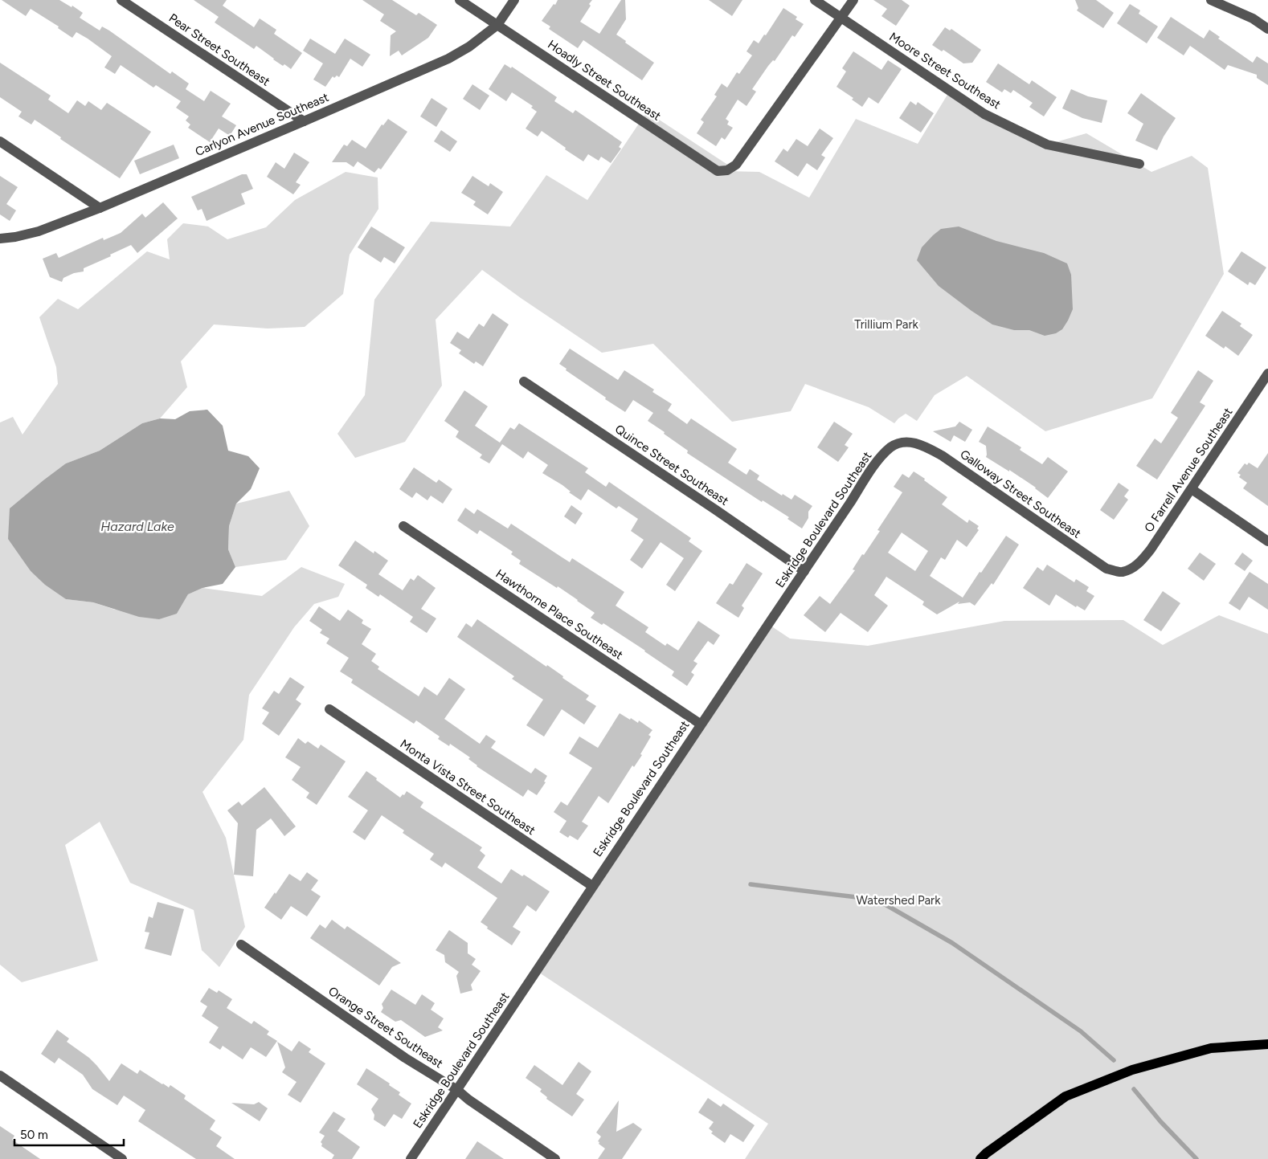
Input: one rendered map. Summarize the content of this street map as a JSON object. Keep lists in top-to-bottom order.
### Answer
{
  "streets": {
    "street": [
      "Pear Street Southeast",
      "Moore Street Southeast",
      "Hoadly Street Southeast",
      "Carlyon Avenue Southeast",
      "Quince Street Southeast",
      "O Farrell Avenue Southeast",
      "Galloway Street Southeast",
      "Eskridge Boulevard Southeast",
      "Hawthorne Place Southeast",
      "Monta Vista Street Southeast",
      "Orange Street Southeast"
    ]
  },
  "crossings": [
    ["Pear Street Southeast", "Carlyon Avenue Southeast"],
    ["Moore Street Southeast", "Hoadly Street Southeast"],
    ["Hoadly Street Southeast", "Carlyon Avenue Southeast"],
    ["Quince Street Southeast", "Eskridge Boulevard Southeast"],
    ["O Farrell Avenue Southeast", "Galloway Street Southeast"],
    ["Galloway Street Southeast", "Eskridge Boulevard Southeast"],
    ["Eskridge Boulevard Southeast", "Hawthorne Place Southeast"],
    ["Eskridge Boulevard Southeast", "Monta Vista Street Southeast"],
    ["Eskridge Boulevard Southeast", "Orange Street Southeast"]
  ],
  "water": ["Hazard Lake"],
  "parks": ["Trillium Park", "Watershed Park"],
  "scale_bar": "50 m"
}
